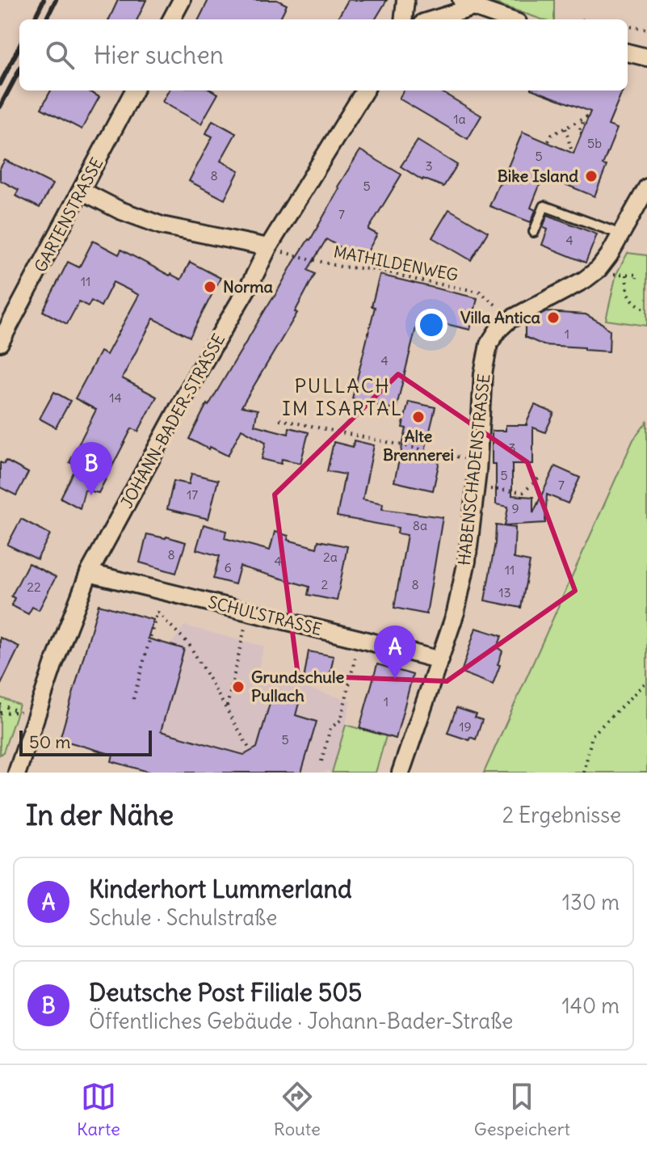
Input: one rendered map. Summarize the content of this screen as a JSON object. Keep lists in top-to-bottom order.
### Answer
{
  "streets": {
    "street": [
      "GARTENSTRASSE",
      "JOHANN-BADER-STRASSE",
      "HABENSCHADENSTRASSE",
      "SCHULSTRASSE"
    ],
    "path": ["MATHILDENWEG"]
  },
  "crossings": [
    ["MATHILDENWEG", "JOHANN-BADER-STRASSE"],
    ["MATHILDENWEG", "HABENSCHADENSTRASSE"],
    ["JOHANN-BADER-STRASSE", "SCHULSTRASSE"],
    ["HABENSCHADENSTRASSE", "SCHULSTRASSE"]
  ],
  "districts": ["PULLACH IM ISARTAL"],
  "places": [
    "Bike Island",
    "Norma",
    "Villa Antica",
    "Alte Brennerei",
    "Grundschule Pullach"
  ],
  "house_numbers": [
    "1a",
    "5b",
    "5",
    "3",
    "8",
    "5",
    "7",
    "4",
    "11",
    "1",
    "4",
    "14",
    "3",
    "5",
    "7",
    "17",
    "9",
    "8a",
    "8",
    "2a",
    "4",
    "6",
    "11",
    "2",
    "8",
    "22",
    "13",
    "1",
    "19",
    "5"
  ],
  "scale_bar": "50 m",
  "page": {
    "search": "Hier suchen",
    "pins": ["B", "A"],
    "scale": "50 m",
    "heading": ["In der Nähe", "2 Ergebnisse"],
    "list": [
      {
        "mark": "A",
        "name": "Kinderhort Lummerland",
        "note": "Schule · Schulstraße",
        "value": "130 m"
      },
      {
        "mark": "B",
        "name": "Deutsche Post Filiale 505",
        "note": "Öffentliches Gebäude · Johann-Bader-Straße",
        "value": "140 m"
      }
    ],
    "nav": ["Karte", "Route", "Gespeichert"]
  }
}
